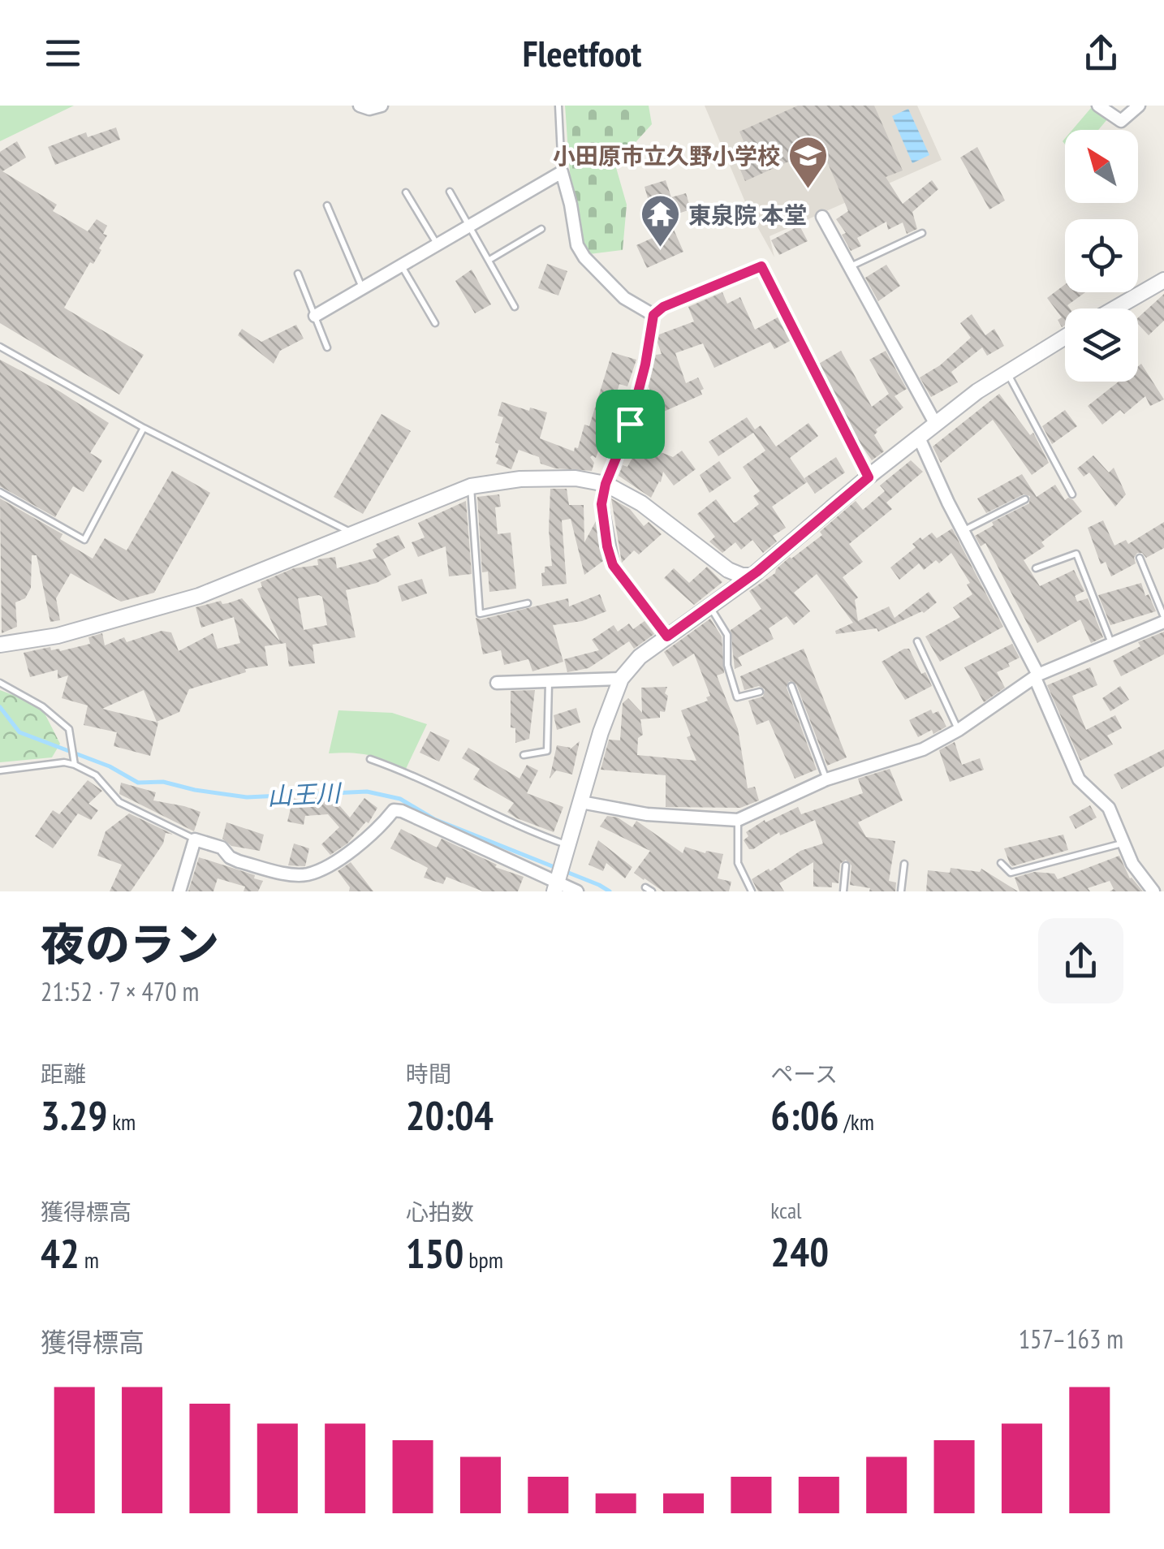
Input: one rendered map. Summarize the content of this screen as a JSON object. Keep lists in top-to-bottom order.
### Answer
{
  "water": ["山王川"],
  "places": {
    "school or university": ["小田原市立久野小学校"],
    "temple": ["東泉院 本堂"]
  },
  "north": "top left",
  "page": {
    "header": "Fleetfoot",
    "heading": ["夜のラン", "21:52 · 7 × 470 m"],
    "stats": [
      ["距離", "3.29 km"],
      ["時間", "20:04"],
      ["ペース", "6:06 /km"],
      ["獲得標高", "42 m"],
      ["心拍数", "150 bpm"],
      ["kcal", "240"]
    ],
    "chart": ["獲得標高", "157–163 m"]
  }
}
